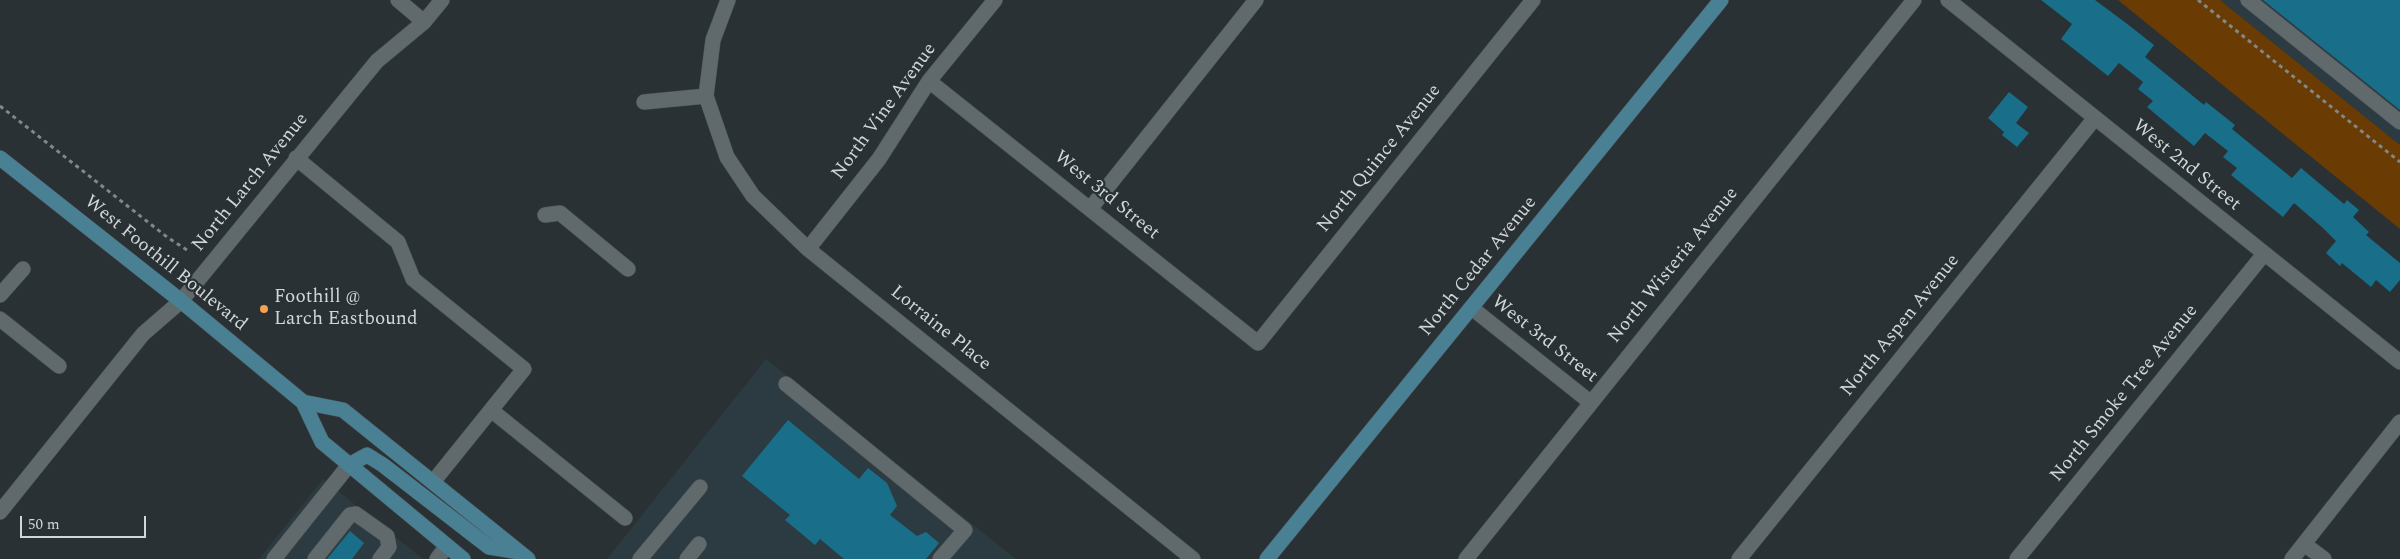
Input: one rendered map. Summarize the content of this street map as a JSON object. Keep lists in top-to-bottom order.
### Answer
{
  "streets": {
    "main road": ["West Foothill Boulevard", "North Cedar Avenue"],
    "street": [
      "North Vine Avenue",
      "North Quince Avenue",
      "West 2nd Street",
      "North Larch Avenue",
      "West 3rd Street",
      "North Wisteria Avenue",
      "North Aspen Avenue",
      "Lorraine Place",
      "North Smoke Tree Avenue"
    ]
  },
  "crossings": [
    ["North Vine Avenue", "West 3rd Street"],
    ["North Vine Avenue", "Lorraine Place"],
    ["North Quince Avenue", "West 3rd Street"],
    ["West 2nd Street", "North Aspen Avenue"],
    ["West 2nd Street", "North Smoke Tree Avenue"],
    ["North Larch Avenue", "West Foothill Boulevard"],
    ["West 3rd Street", "North Wisteria Avenue"],
    ["West 3rd Street", "North Cedar Avenue"]
  ],
  "places": ["Foothill @ Larch Eastbound"],
  "scale_bar": "50 m"
}
